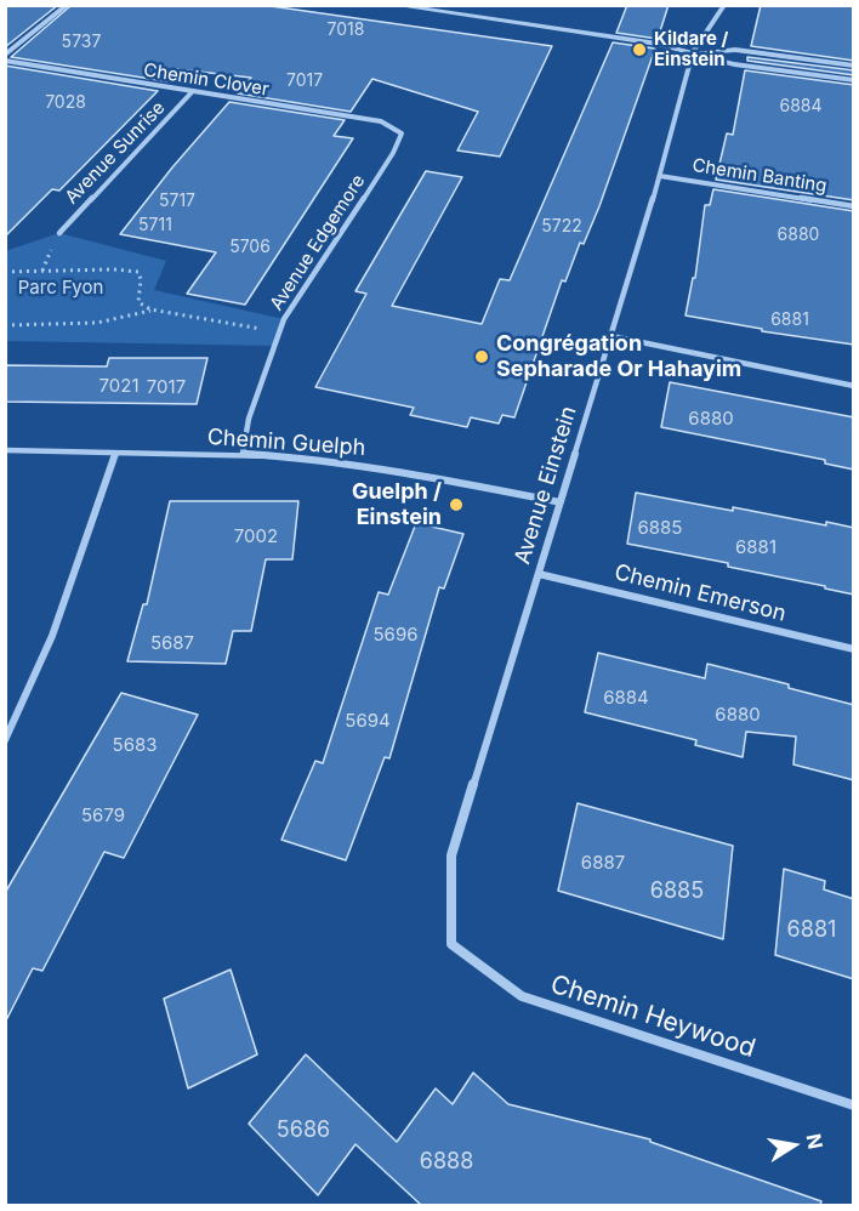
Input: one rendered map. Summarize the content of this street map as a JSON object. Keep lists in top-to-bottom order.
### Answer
{
  "streets": {
    "street": [
      "Chemin Clover",
      "Avenue Sunrise",
      "Chemin Banting",
      "Avenue Edgemore",
      "Chemin Guelph",
      "Avenue Einstein",
      "Chemin Emerson",
      "Chemin Heywood"
    ]
  },
  "crossings": [
    ["Chemin Clover", "Avenue Sunrise"],
    ["Chemin Clover", "Avenue Edgemore"],
    ["Chemin Banting", "Avenue Einstein"],
    ["Avenue Edgemore", "Chemin Guelph"],
    ["Chemin Guelph", "Avenue Einstein"],
    ["Avenue Einstein", "Chemin Emerson"],
    ["Avenue Einstein", "Chemin Heywood"]
  ],
  "parks": ["Parc Fyon"],
  "places": ["Kildare / Einstein", "Congrégation Sepharade Or Hahayim", "Guelph / Einstein"],
  "house_numbers": [
    "7018",
    "5737",
    "7017",
    "7028",
    "6884",
    "5717",
    "5711",
    "5722",
    "6880",
    "5706",
    "6881",
    "7021",
    "7017",
    "6880",
    "6885",
    "7002",
    "6881",
    "5696",
    "5687",
    "6884",
    "6880",
    "5694",
    "5683",
    "5679",
    "6887",
    "6885",
    "6881",
    "5686",
    "6888"
  ],
  "north": "right"
}
